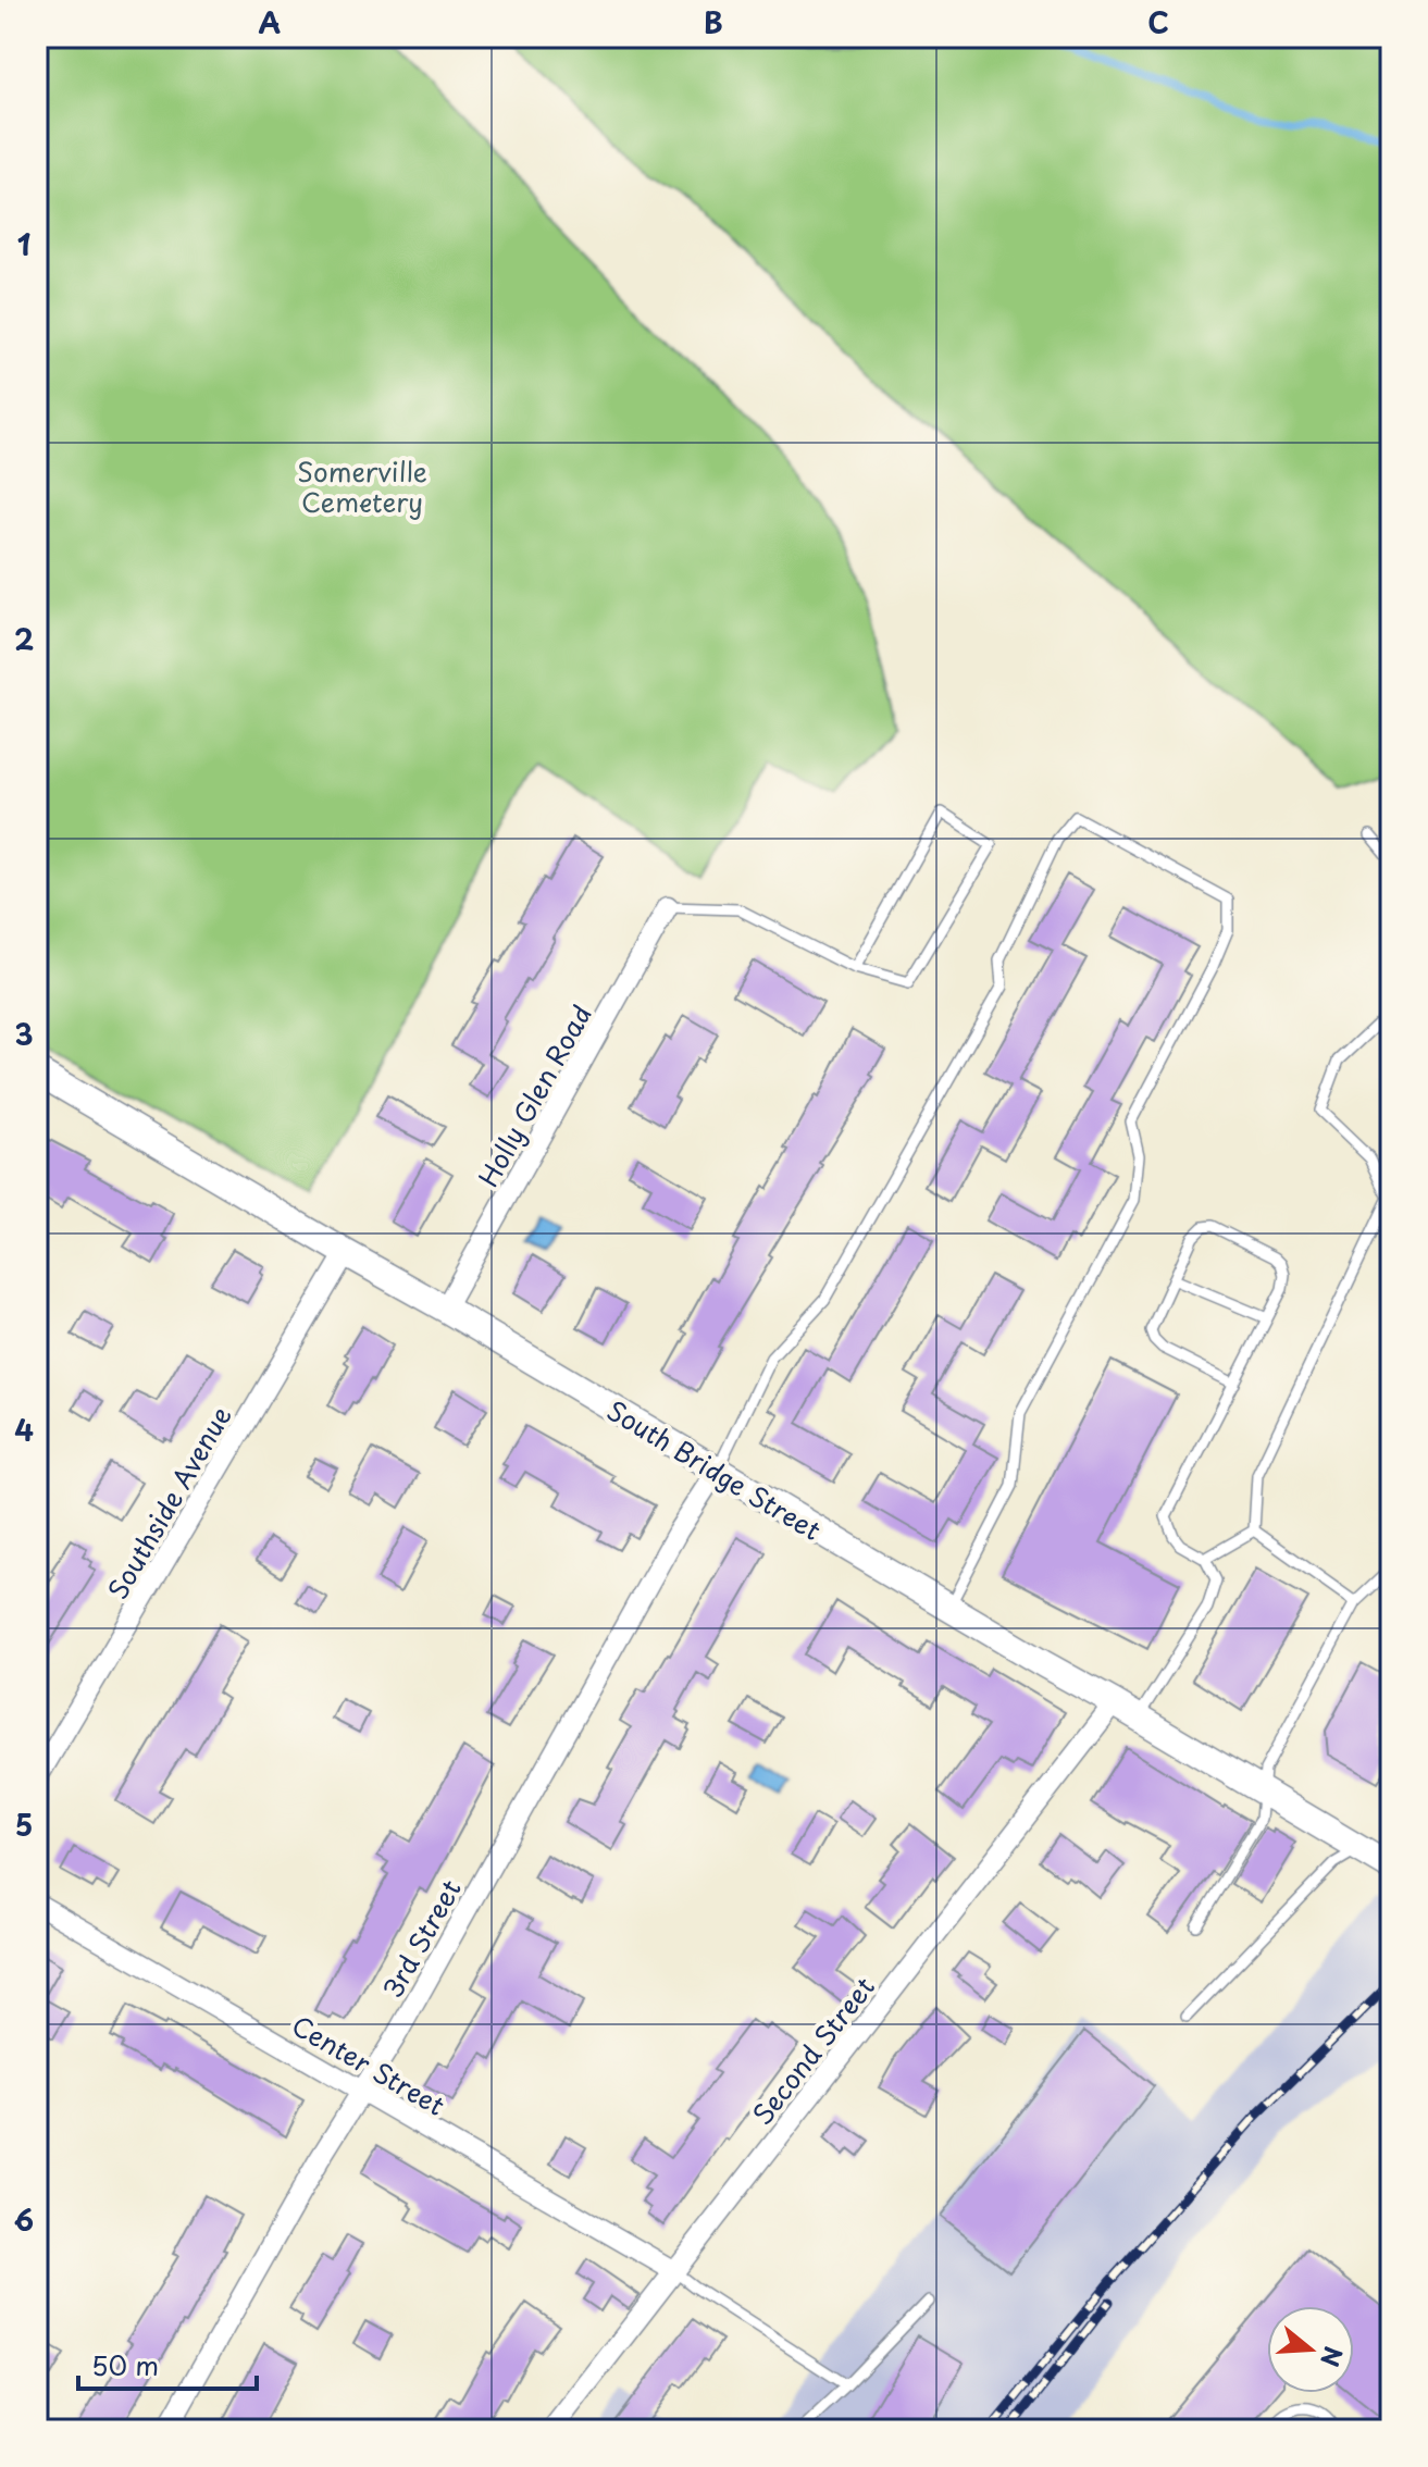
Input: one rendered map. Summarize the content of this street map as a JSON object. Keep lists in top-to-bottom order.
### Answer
{
  "streets": {
    "street": [
      "Holly Glen Road",
      "South Bridge Street",
      "Southside Avenue",
      "3rd Street",
      "Second Street",
      "Center Street"
    ]
  },
  "crossings": [
    ["Holly Glen Road", "South Bridge Street"],
    ["South Bridge Street", "Southside Avenue"],
    ["South Bridge Street", "3rd Street"],
    ["South Bridge Street", "Second Street"],
    ["3rd Street", "Center Street"],
    ["Second Street", "Center Street"]
  ],
  "parks": ["Somerville Cemetery"],
  "scale_bar": "50 m",
  "north": "right",
  "grid": {
    "columns": ["A", "B", "C"],
    "rows": [
      "1",
      "2",
      "3",
      "4",
      "5",
      "6"
    ]
  }
}
